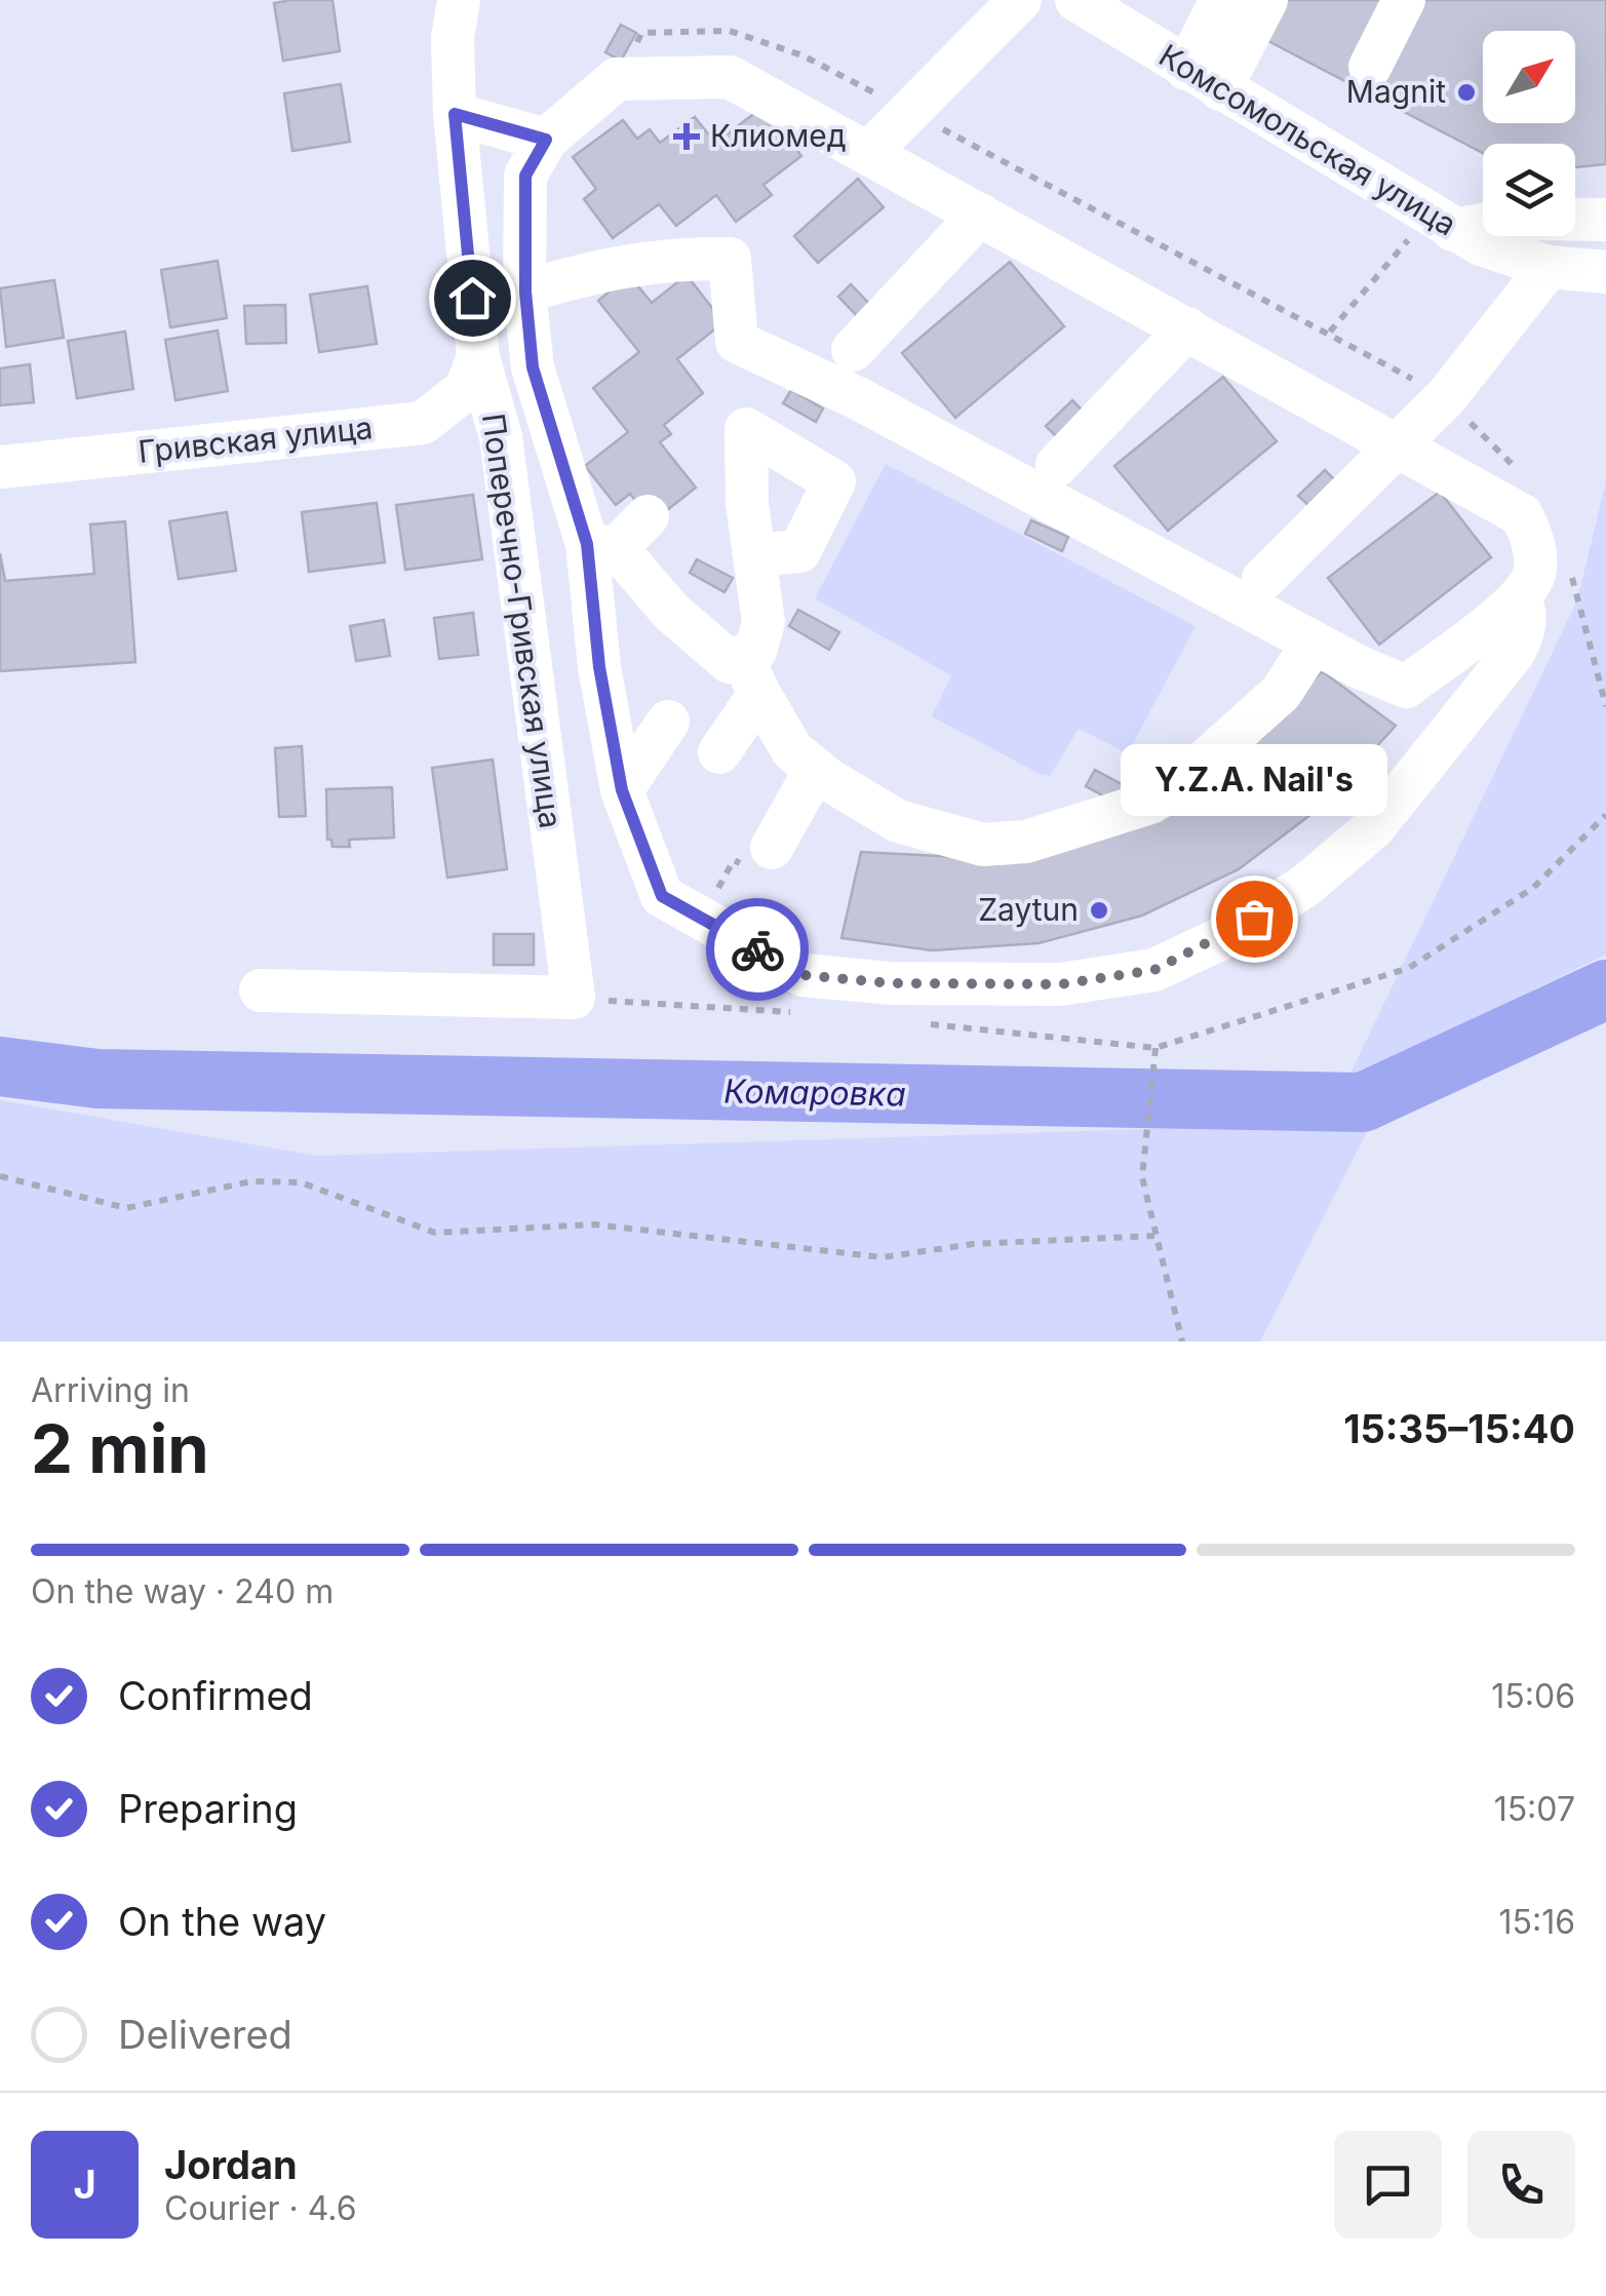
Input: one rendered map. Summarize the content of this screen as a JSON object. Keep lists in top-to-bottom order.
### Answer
{
  "streets": {
    "street": ["Комсомольская улица", "Гривская улица", "Поперечно-Гривская улица"]
  },
  "crossings": [
    ["Гривская улица", "Поперечно-Гривская улица"]
  ],
  "water": ["Комаровка"],
  "places": {
    "other": ["Magnit", "Zaytun", "Y.Z.A. Nail's"],
    "health": ["Клиомед"]
  },
  "north": "top right",
  "page": {
    "bubble": "Y.Z.A. Nail's",
    "heading": ["2 min", "Arriving in", "15:35–15:40"],
    "panel": ["Jordan", "Courier · 4.6"],
    "bar": "On the way · 240 m",
    "list": [
      ["Confirmed", "15:06"],
      ["Preparing", "15:07"],
      ["On the way", "15:16"],
      "Delivered"
    ],
    "round": "J"
  }
}
